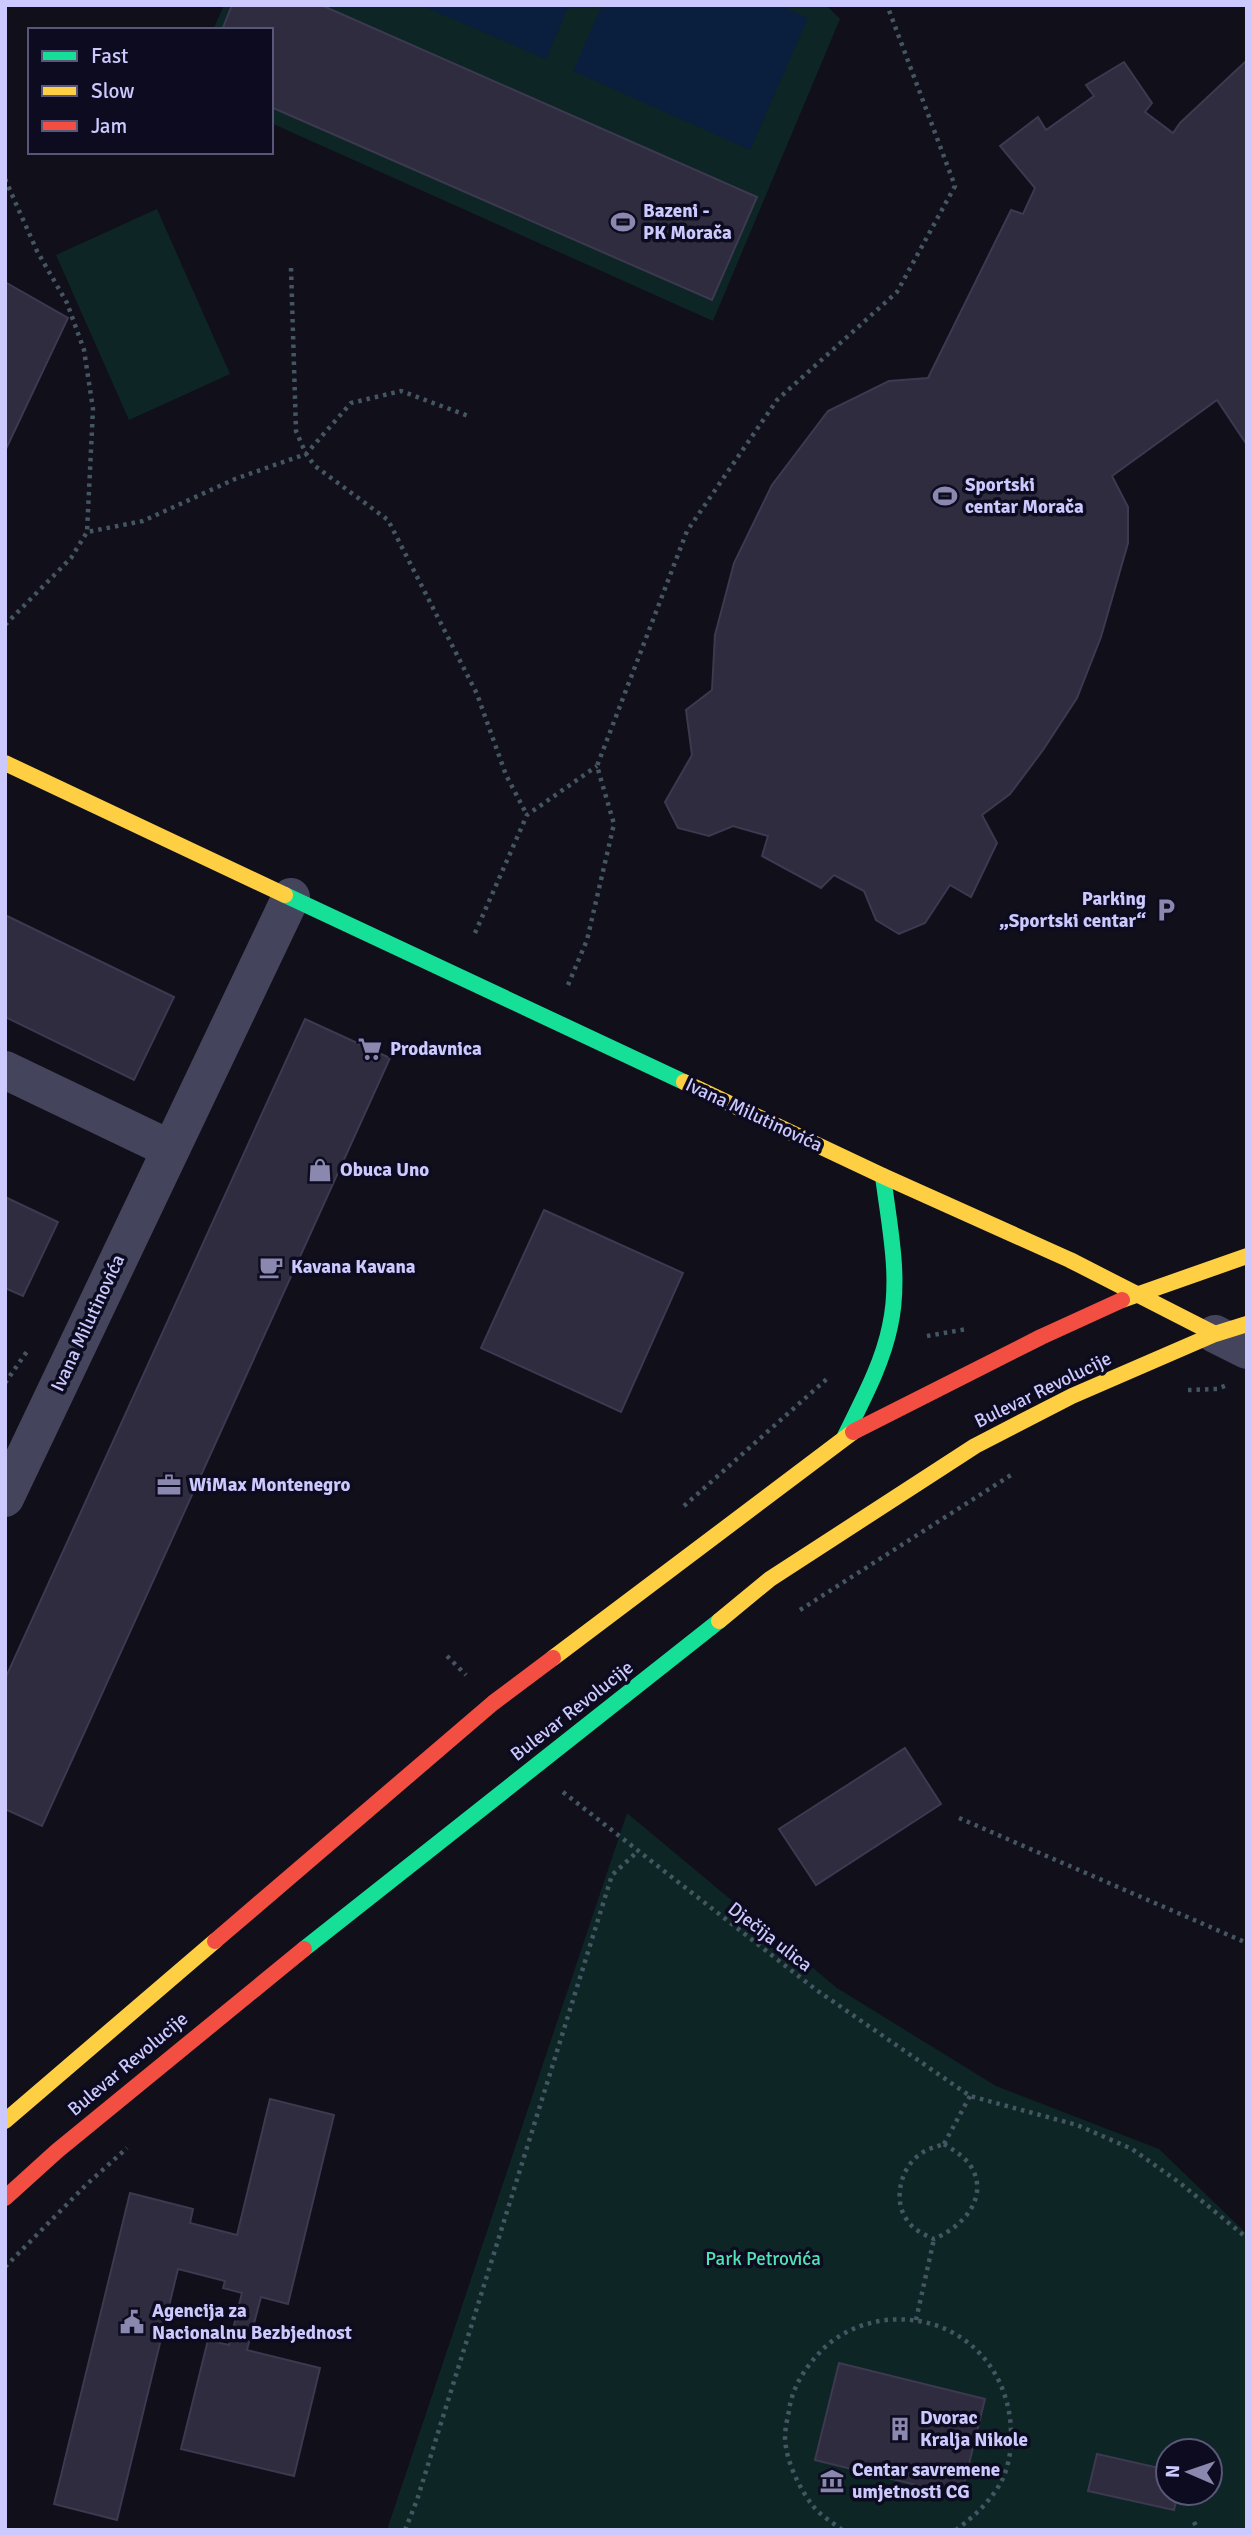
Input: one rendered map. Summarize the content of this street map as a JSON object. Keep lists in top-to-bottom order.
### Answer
{
  "streets": {
    "main road": ["Ivana Milutinovića", "Bulevar Revolucije"],
    "path": ["Dječija ulica"]
  },
  "crossings": [
    ["Ivana Milutinovića", "Bulevar Revolucije"]
  ],
  "parks": ["Park Petrovića"],
  "places": {
    "sports": ["Bazeni - PK Morača", "Sportski centar Morača"],
    "parking": ["Parking „Sportski centar“"],
    "supermarket": ["Prodavnica"],
    "shop": ["Obuca Uno"],
    "cafe": ["Kavana Kavana"],
    "office": ["WiMax Montenegro"],
    "public building": ["Agencija za Nacionalnu Bezbjednost"],
    "building": ["Dvorac Kralja Nikole"],
    "museum": ["Centar savremene umjetnosti CG"]
  },
  "legend": ["Fast", "Slow", "Jam"],
  "north": "left"
}
